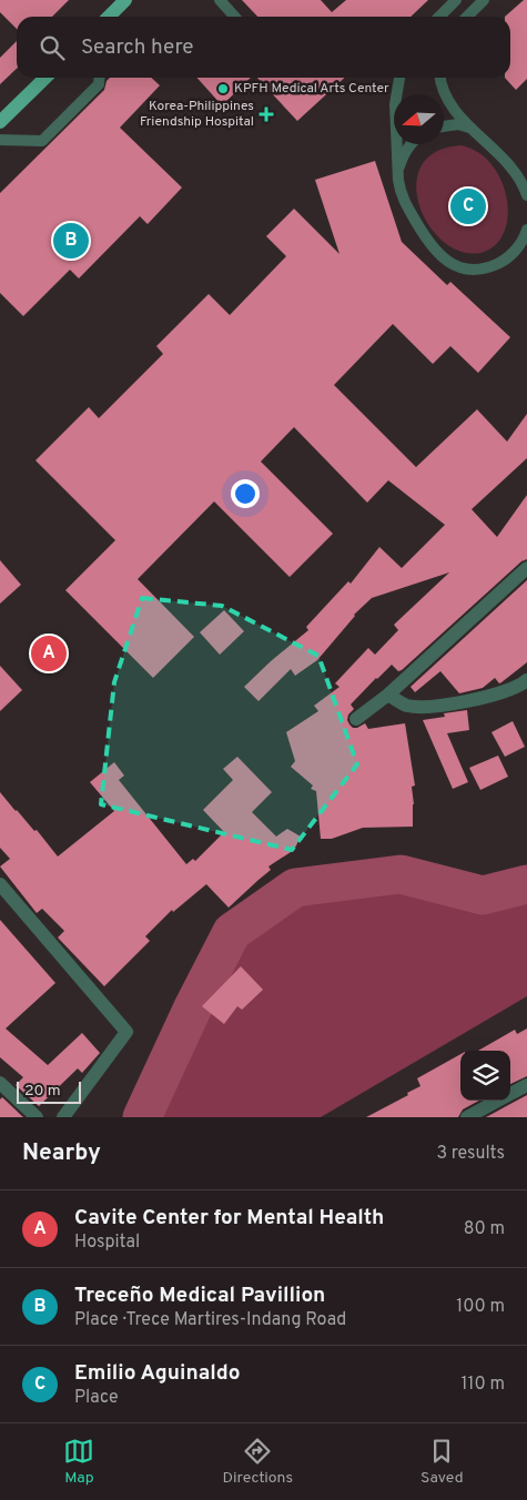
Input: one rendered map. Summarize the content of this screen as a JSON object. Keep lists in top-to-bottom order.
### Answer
{
  "places": {
    "other": ["KPFH Medical Arts Center"],
    "health": ["Korea-Philippines Friendship Hospital"]
  },
  "scale_bar": "20 m",
  "north": "left",
  "page": {
    "search": "Search here",
    "pins": ["C", "B", "A"],
    "scale": "20 m",
    "heading": ["Nearby", "3 results"],
    "list": [
      {
        "mark": "A",
        "name": "Cavite Center for Mental Health",
        "note": "Hospital",
        "value": "80 m"
      },
      {
        "mark": "B",
        "name": "Treceño Medical Pavillion",
        "note": "Place · Trece Martires-Indang Road",
        "value": "100 m"
      },
      {
        "mark": "C",
        "name": "Emilio Aguinaldo",
        "note": "Place",
        "value": "110 m"
      }
    ],
    "nav": ["Map", "Directions", "Saved"]
  }
}
